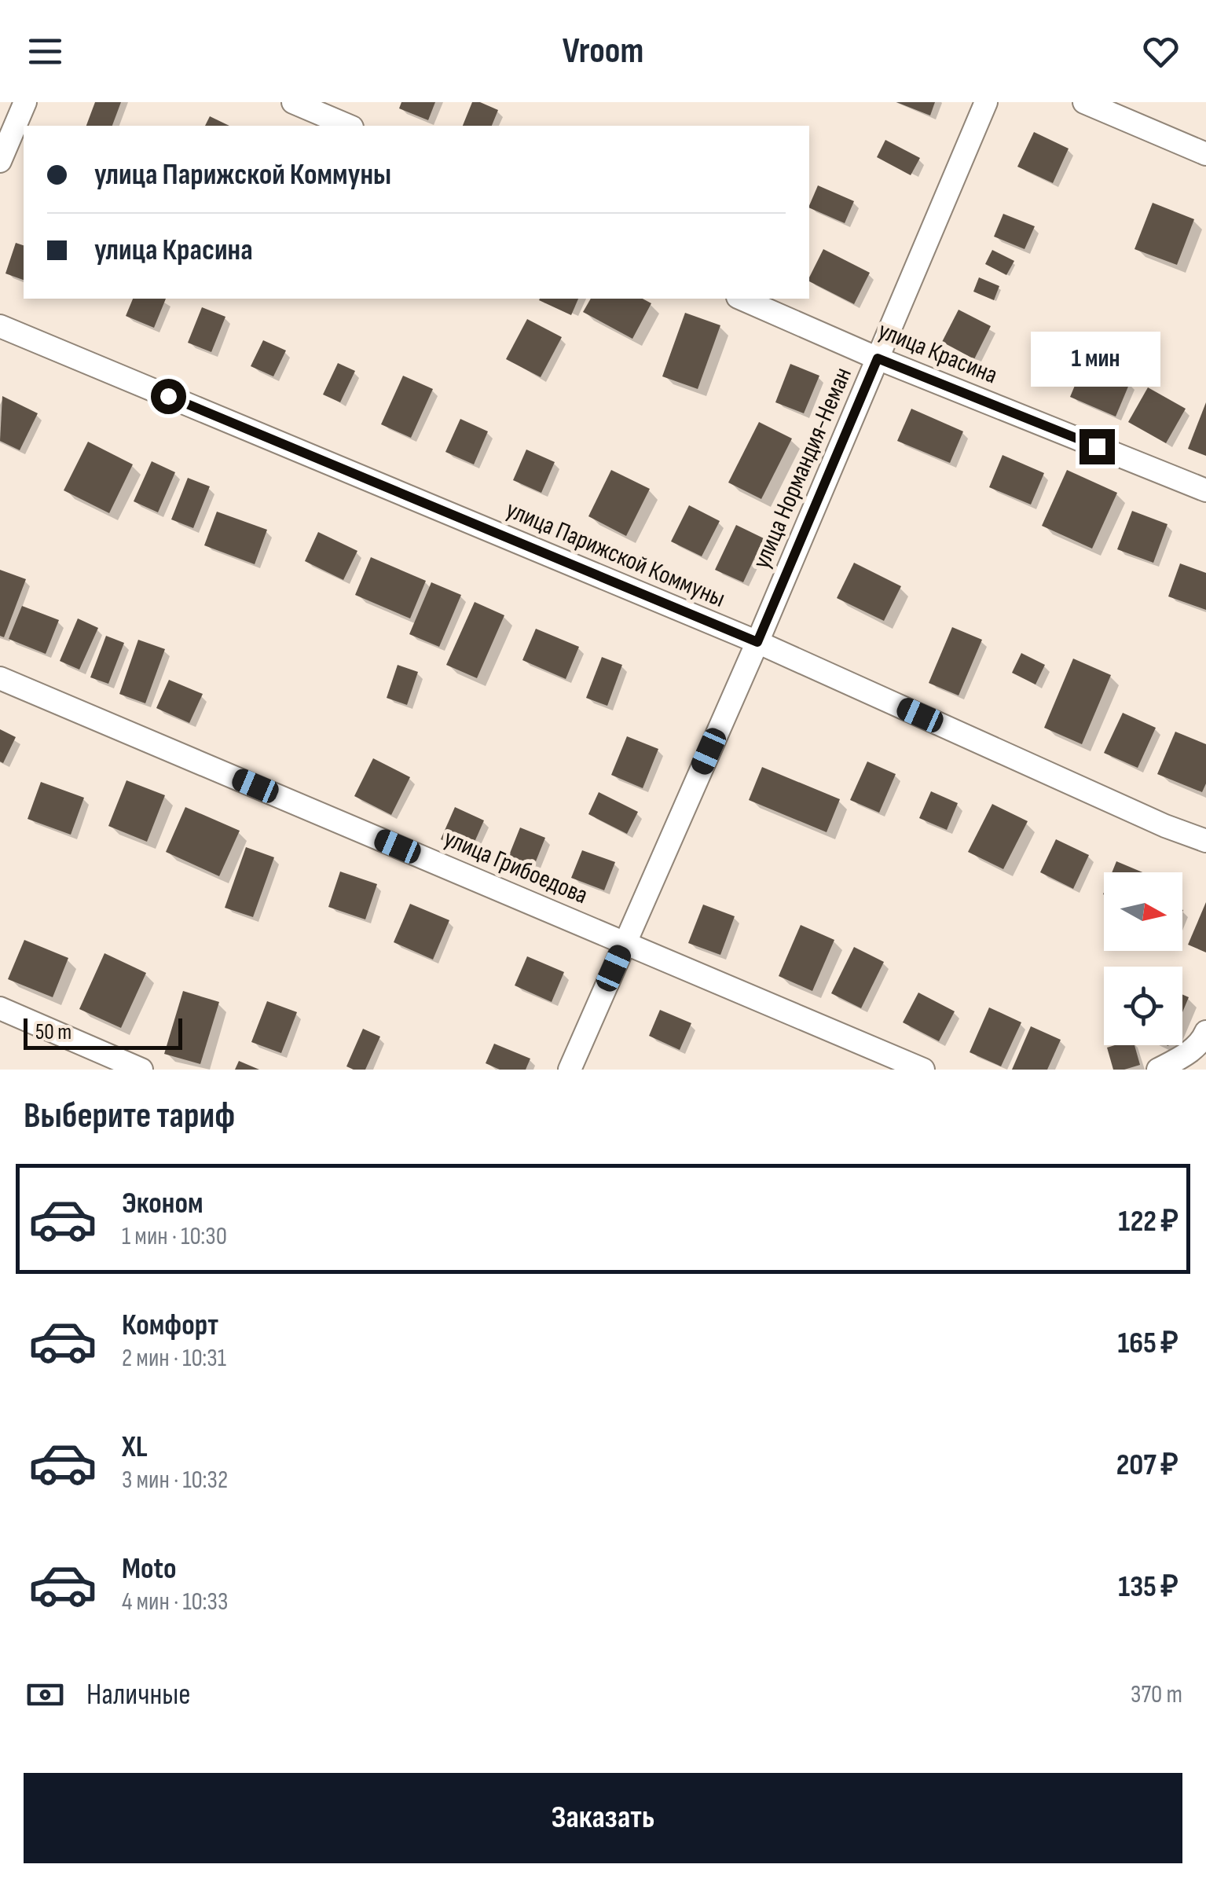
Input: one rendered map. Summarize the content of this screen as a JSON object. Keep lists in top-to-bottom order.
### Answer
{
  "streets": {
    "street": [
      "улица Красина",
      "улица Нормандия-Неман",
      "улица Парижской Коммуны",
      "улица Грибоедова"
    ]
  },
  "crossings": [
    ["улица Красина", "улица Нормандия-Неман"],
    ["улица Нормандия-Неман", "улица Парижской Коммуны"],
    ["улица Нормандия-Неман", "улица Грибоедова"]
  ],
  "scale_bar": "50 m",
  "north": "right",
  "page": {
    "header": "Vroom",
    "banner": ["улица Парижской Коммуны", "улица Красина"],
    "bubble": "1 мин",
    "scale": "50 m",
    "heading": "Выберите тариф",
    "list": [
      {
        "name": "Эконом",
        "note": "1 мин · 10:30",
        "value": "122 ₽"
      },
      {
        "name": "Комфорт",
        "note": "2 мин · 10:31",
        "value": "165 ₽"
      },
      {
        "name": "XL",
        "note": "3 мин · 10:32",
        "value": "207 ₽"
      },
      {
        "name": "Moto",
        "note": "4 мин · 10:33",
        "value": "135 ₽"
      }
    ],
    "pay": ["Наличные", "370 m"],
    "buttons": "Заказать"
  }
}
